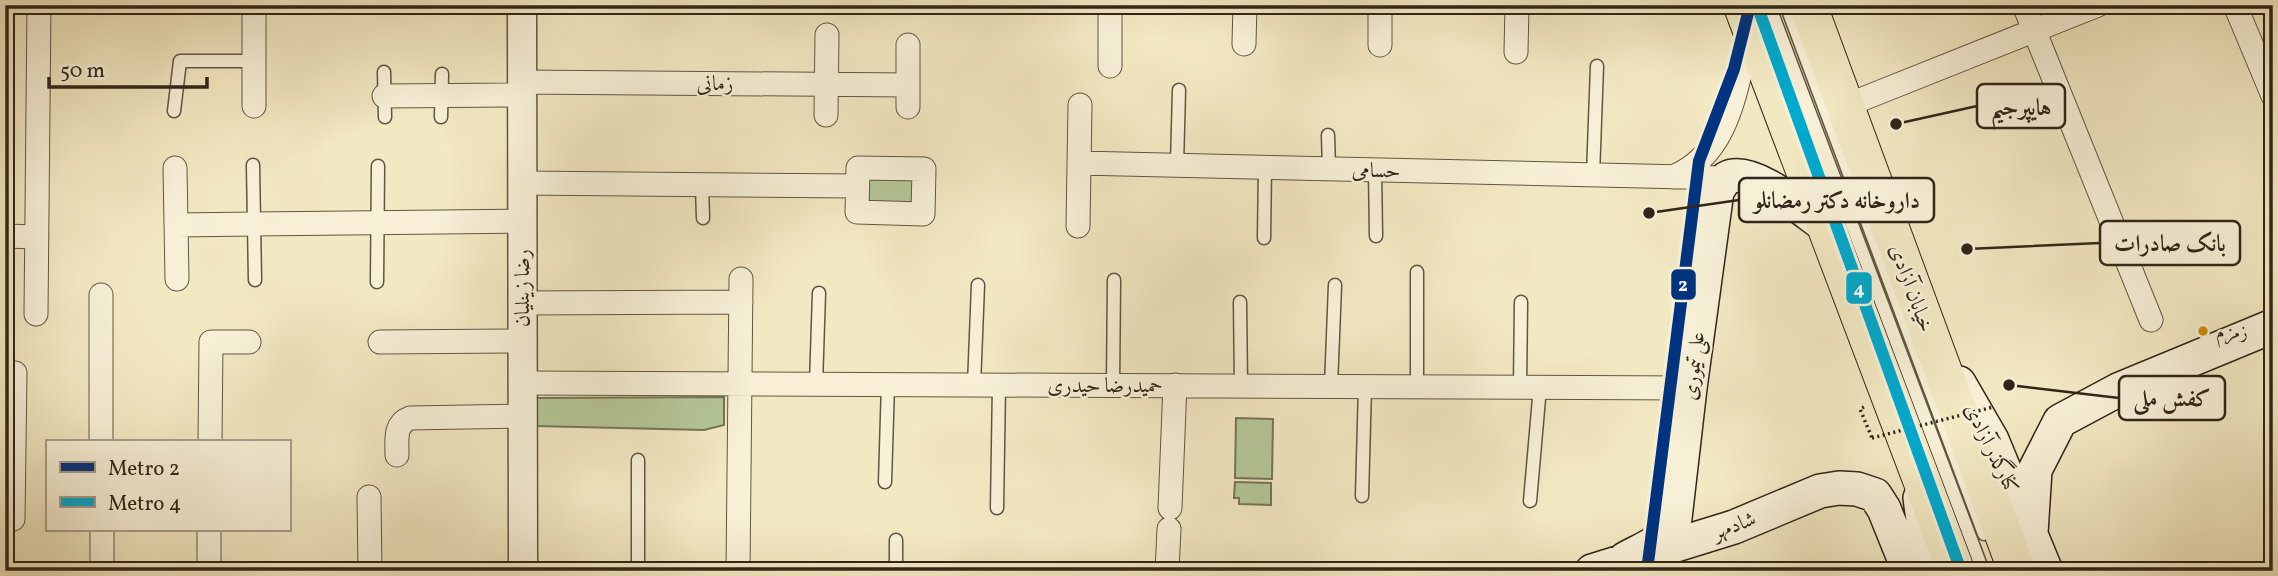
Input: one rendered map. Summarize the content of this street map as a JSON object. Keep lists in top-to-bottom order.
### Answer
{
  "streets": {
    "main road": [
      "خیابان آزادی",
      "علی تیموری",
      "کنارگذر آزادی",
      "شادمهر"
    ],
    "street": [
      "زمانی",
      "حسامی",
      "رضا زینلیان",
      "حمیدرضا حیدری"
    ]
  },
  "crossings": [
    ["زمانی", "رضا زینلیان"],
    ["حسامی", "علی تیموری"],
    ["رضا زینلیان", "حمیدرضا حیدری"],
    ["خیابان آزادی", "کنارگذر آزادی"],
    ["علی تیموری", "حمیدرضا حیدری"],
    ["علی تیموری", "شادمهر"]
  ],
  "places": [
    "هایپرجیم",
    "داروخانه دکتر رمضانلو",
    "بانک صادرات",
    "زمزم",
    "کفش ملی"
  ],
  "lines": ["metro line 2", "metro line 4"],
  "legend": ["Metro 2", "Metro 4"],
  "scale_bar": "50 m"
}
